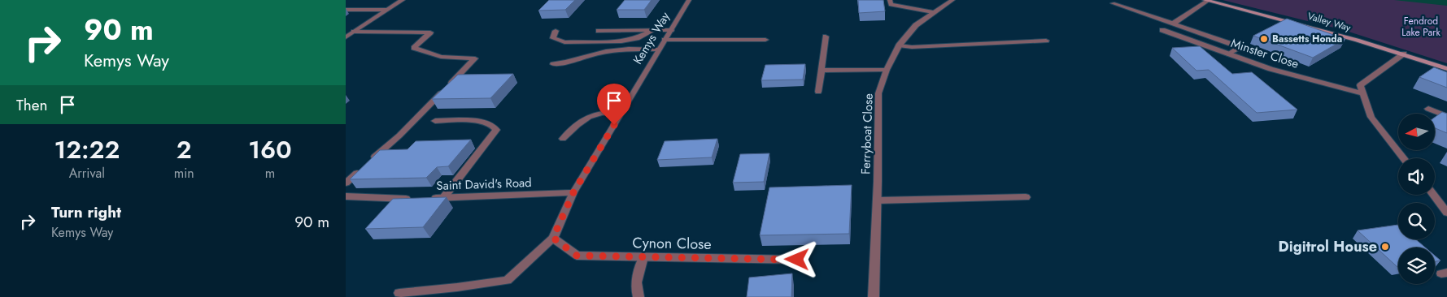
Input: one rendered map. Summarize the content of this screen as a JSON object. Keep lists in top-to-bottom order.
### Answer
{
  "streets": {
    "street": [
      "Valley Way",
      "Kemys Way",
      "Minster Close",
      "Ferryboat Close",
      "Saint David's Road",
      "Cynon Close"
    ]
  },
  "crossings": [
    ["Kemys Way", "Saint David's Road"],
    ["Kemys Way", "Cynon Close"]
  ],
  "parks": ["Fendrod Lake Park"],
  "places": ["Bassetts Honda", "Digitrol House"],
  "north": "left",
  "page": {
    "turn": ["90 m", "Kemys Way"],
    "then": "Then",
    "eta": [
      "12:22",
      "Arrival",
      "2",
      "min",
      "160",
      "m"
    ],
    "list": [
      {
        "name": "Turn right",
        "note": "Kemys Way",
        "value": "90 m"
      }
    ]
  }
}
